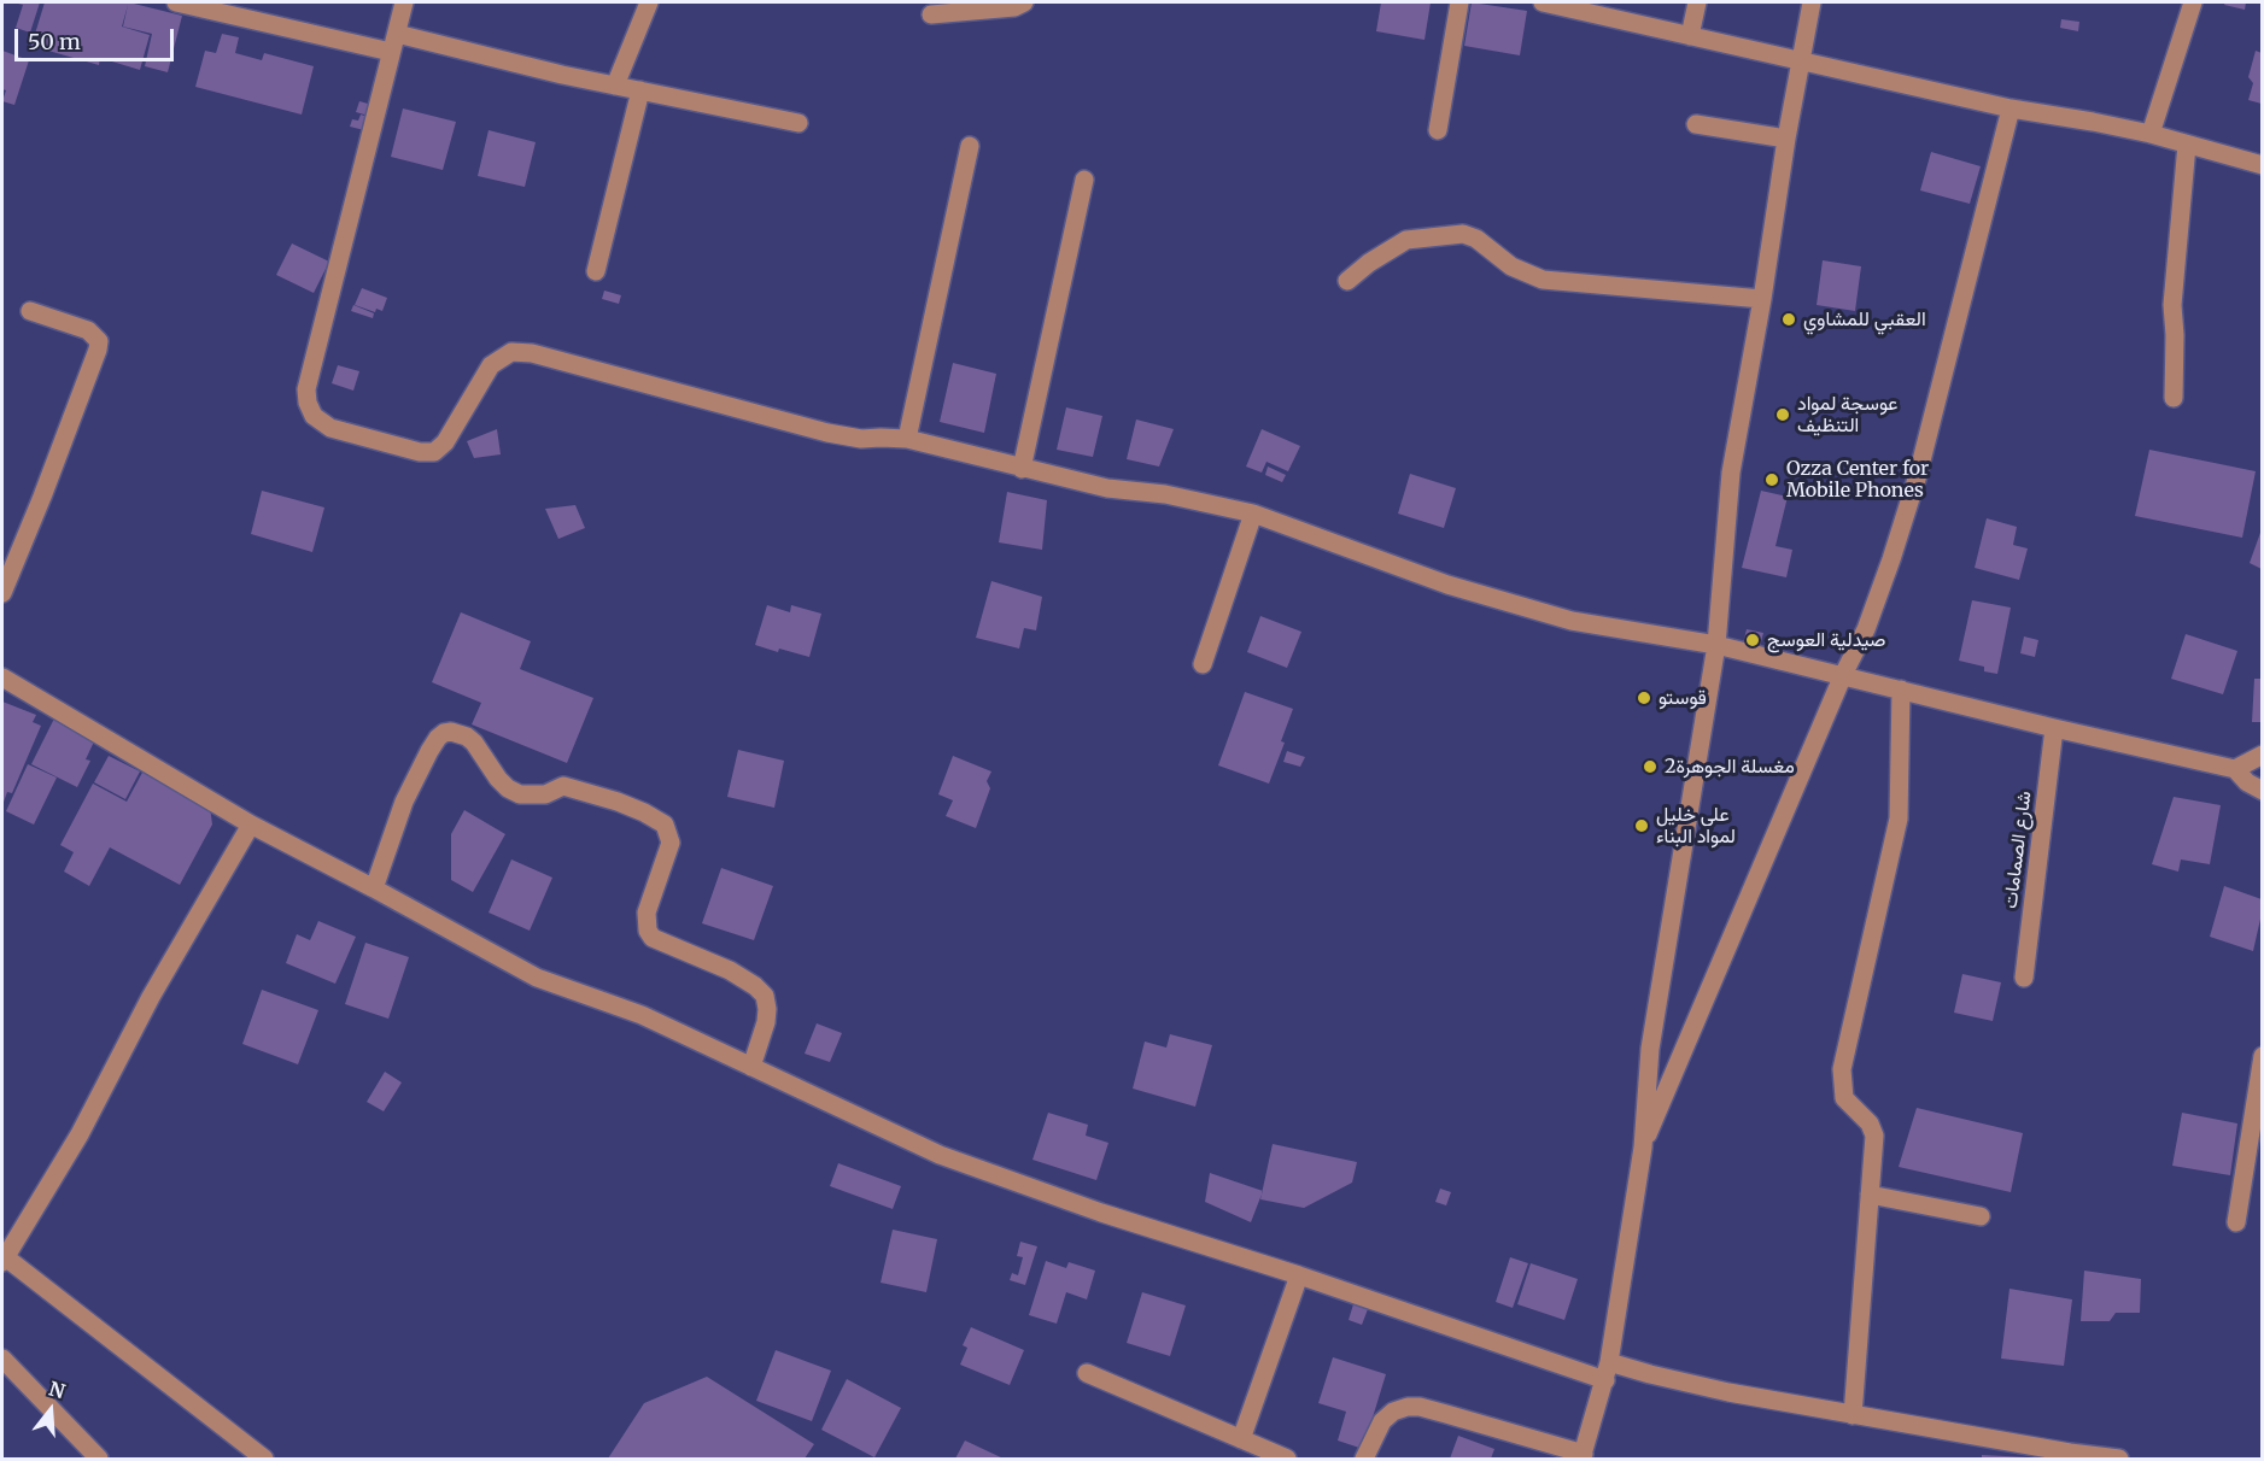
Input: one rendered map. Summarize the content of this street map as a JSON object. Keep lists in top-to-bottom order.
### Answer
{
  "streets": {
    "street": ["شارع الصمامات"]
  },
  "places": [
    "العقبي للمشاوي",
    "عوسجة لمواد التنظيف",
    "Ozza Center for Mobile Phones",
    "صيدلية العوسج",
    "قوستو",
    "مغسلة الجوهرة2",
    "علي خليل لمواد البناء"
  ],
  "scale_bar": "50 m",
  "north": "top"
}
